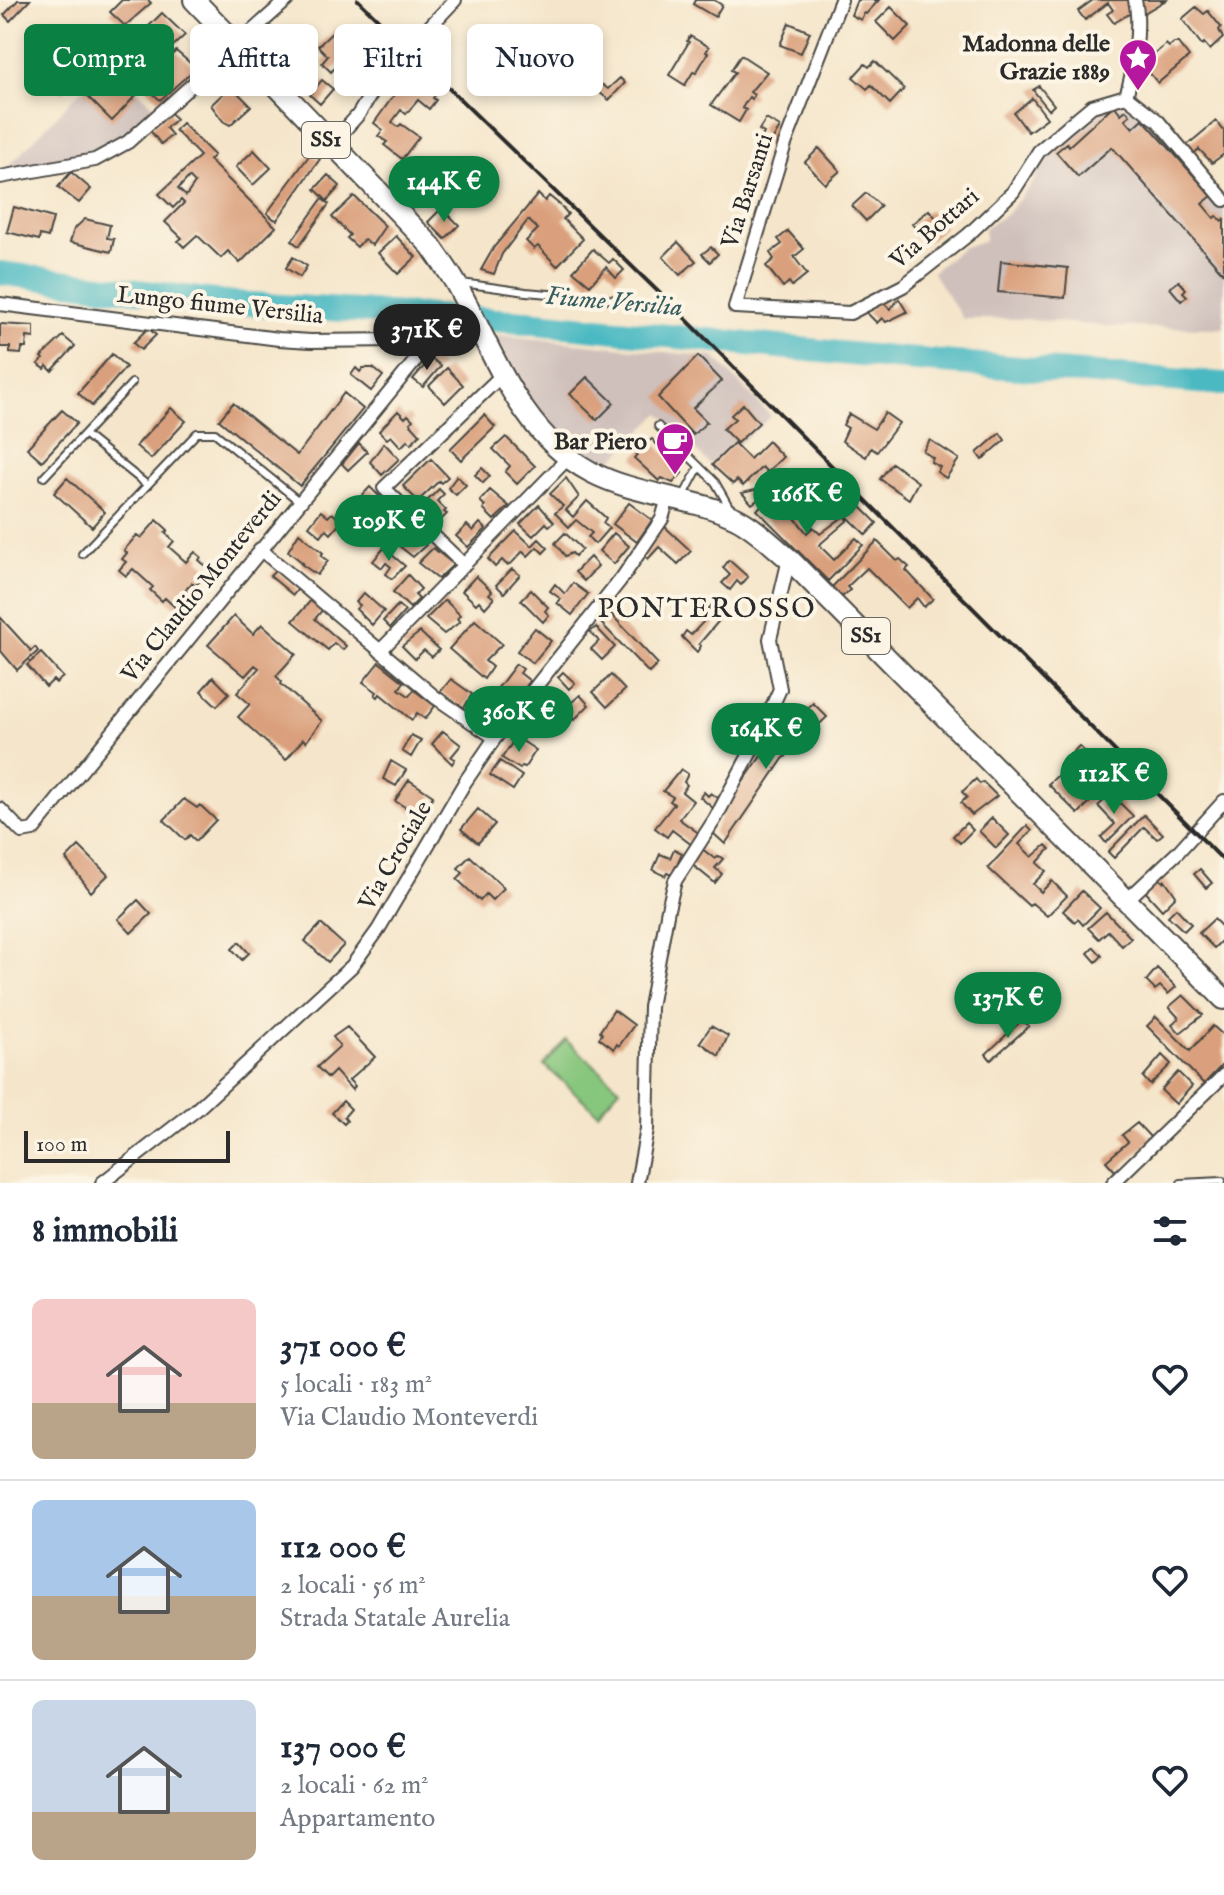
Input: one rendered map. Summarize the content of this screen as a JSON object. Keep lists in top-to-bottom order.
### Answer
{
  "streets": {
    "main road": ["SS1"],
    "street": [
      "Via Barsanti",
      "Via Bottari",
      "Lungo fiume Versilia",
      "Via Claudio Monteverdi",
      "Via Crociale"
    ]
  },
  "crossings": [
    ["SS1", "Lungo fiume Versilia"],
    ["SS1", "Via Crociale"],
    ["Via Barsanti", "Via Bottari"],
    ["Lungo fiume Versilia", "Via Claudio Monteverdi"]
  ],
  "districts": ["PONTEROSSO"],
  "water": ["Fiume Versilia"],
  "places": {
    "place": ["Madonna delle Grazie 1889"],
    "cafe": ["Bar Piero"]
  },
  "scale_bar": "100 m",
  "page": {
    "chip": [
      "Compra",
      "Affitta",
      "Filtri",
      "Nuovo"
    ],
    "price": [
      "144K €",
      "371K €",
      "166K €",
      "109K €",
      "360K €",
      "164K €",
      "112K €",
      "137K €"
    ],
    "scale": "100 m",
    "heading": "8 immobili",
    "list": [
      {
        "name": "371 000 €",
        "note": "5 locali · 183 m² · Via Claudio Monteverdi"
      },
      {
        "name": "112 000 €",
        "note": "2 locali · 56 m² · Strada Statale Aurelia"
      },
      {
        "name": "137 000 €",
        "note": "2 locali · 62 m² · Appartamento"
      }
    ]
  }
}
